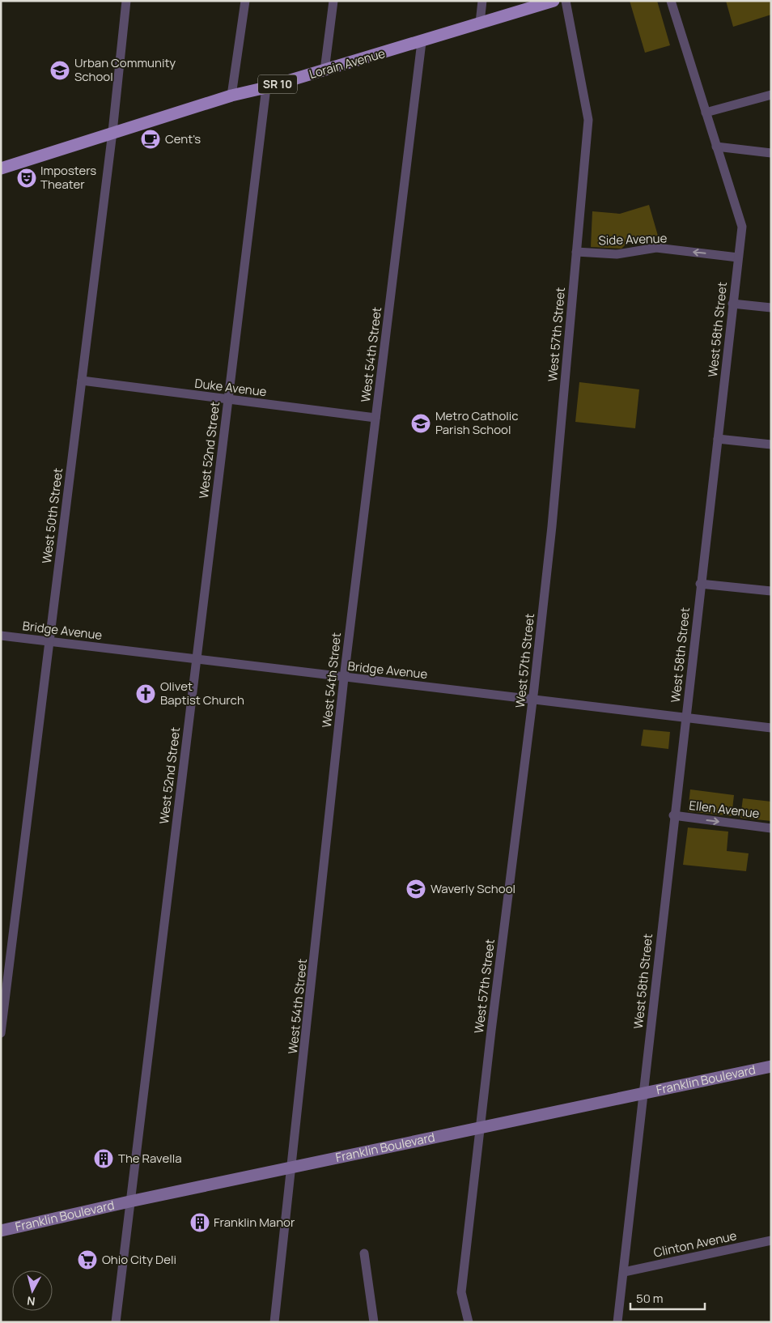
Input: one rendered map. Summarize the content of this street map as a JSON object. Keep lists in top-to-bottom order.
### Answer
{
  "streets": {
    "main road": ["Lorain Avenue", "SR 10"],
    "street": [
      "Side Avenue",
      "West 58th Street",
      "West 57th Street",
      "West 54th Street",
      "Duke Avenue",
      "West 52nd Street",
      "West 50th Street",
      "Bridge Avenue",
      "Ellen Avenue",
      "Franklin Boulevard",
      "Clinton Avenue"
    ]
  },
  "crossings": [
    ["Lorain Avenue", "West 54th Street"],
    ["Lorain Avenue", "West 52nd Street"],
    ["Lorain Avenue", "West 50th Street"],
    ["Side Avenue", "West 58th Street"],
    ["Side Avenue", "West 57th Street"],
    ["West 58th Street", "Bridge Avenue"],
    ["West 58th Street", "Ellen Avenue"],
    ["West 58th Street", "Franklin Boulevard"],
    ["West 58th Street", "Clinton Avenue"],
    ["West 57th Street", "Bridge Avenue"],
    ["West 57th Street", "Franklin Boulevard"],
    ["West 54th Street", "Duke Avenue"],
    ["West 54th Street", "Bridge Avenue"],
    ["West 54th Street", "Franklin Boulevard"],
    ["Duke Avenue", "West 52nd Street"],
    ["Duke Avenue", "West 50th Street"],
    ["West 52nd Street", "Bridge Avenue"],
    ["West 52nd Street", "Franklin Boulevard"],
    ["West 50th Street", "Bridge Avenue"]
  ],
  "one_way": ["Side Avenue", "Ellen Avenue"],
  "places": {
    "school or university": ["Urban Community School", "Metro Catholic Parish School", "Waverly School"],
    "cafe": ["Cent's"],
    "theatre": ["Imposters Theater"],
    "church": ["Olivet Baptist Church"],
    "building": ["The Ravella", "Franklin Manor"],
    "supermarket": ["Ohio City Deli"]
  },
  "scale_bar": "50 m",
  "north": "bottom"
}
